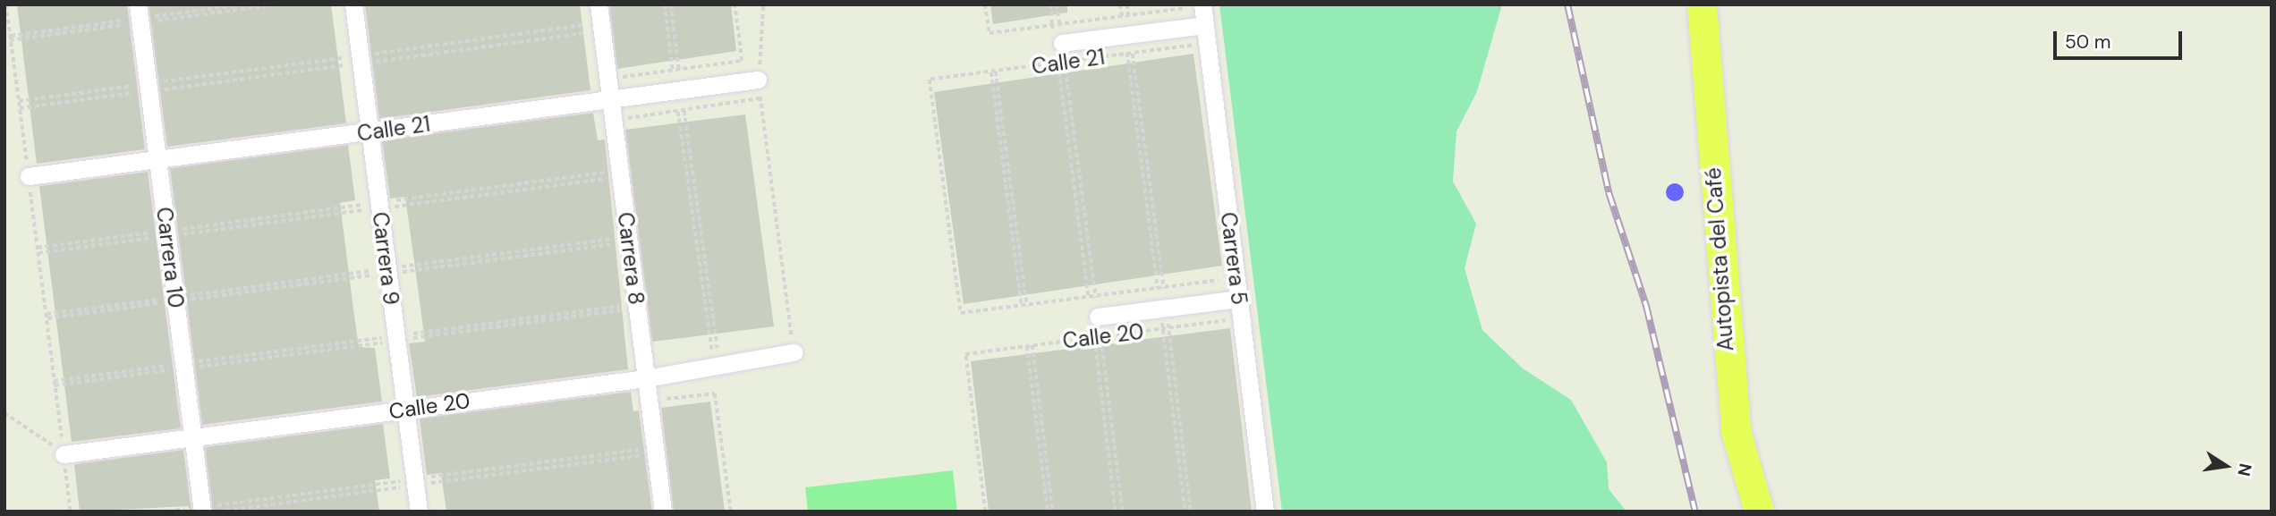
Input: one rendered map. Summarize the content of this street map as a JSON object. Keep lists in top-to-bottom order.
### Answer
{
  "streets": {
    "highway": ["Autopista del Café"],
    "street": [
      "Calle 21",
      "Carrera 10",
      "Carrera 9",
      "Carrera 8",
      "Carrera 5",
      "Calle 20"
    ]
  },
  "crossings": [
    ["Calle 21", "Carrera 10"],
    ["Calle 21", "Carrera 9"],
    ["Calle 21", "Carrera 8"],
    ["Calle 21", "Carrera 5"],
    ["Calle 21", "Calle 20"],
    ["Carrera 10", "Calle 20"],
    ["Carrera 9", "Calle 20"],
    ["Carrera 8", "Calle 20"],
    ["Carrera 5", "Calle 20"]
  ],
  "scale_bar": "50 m",
  "north": "right"
}
